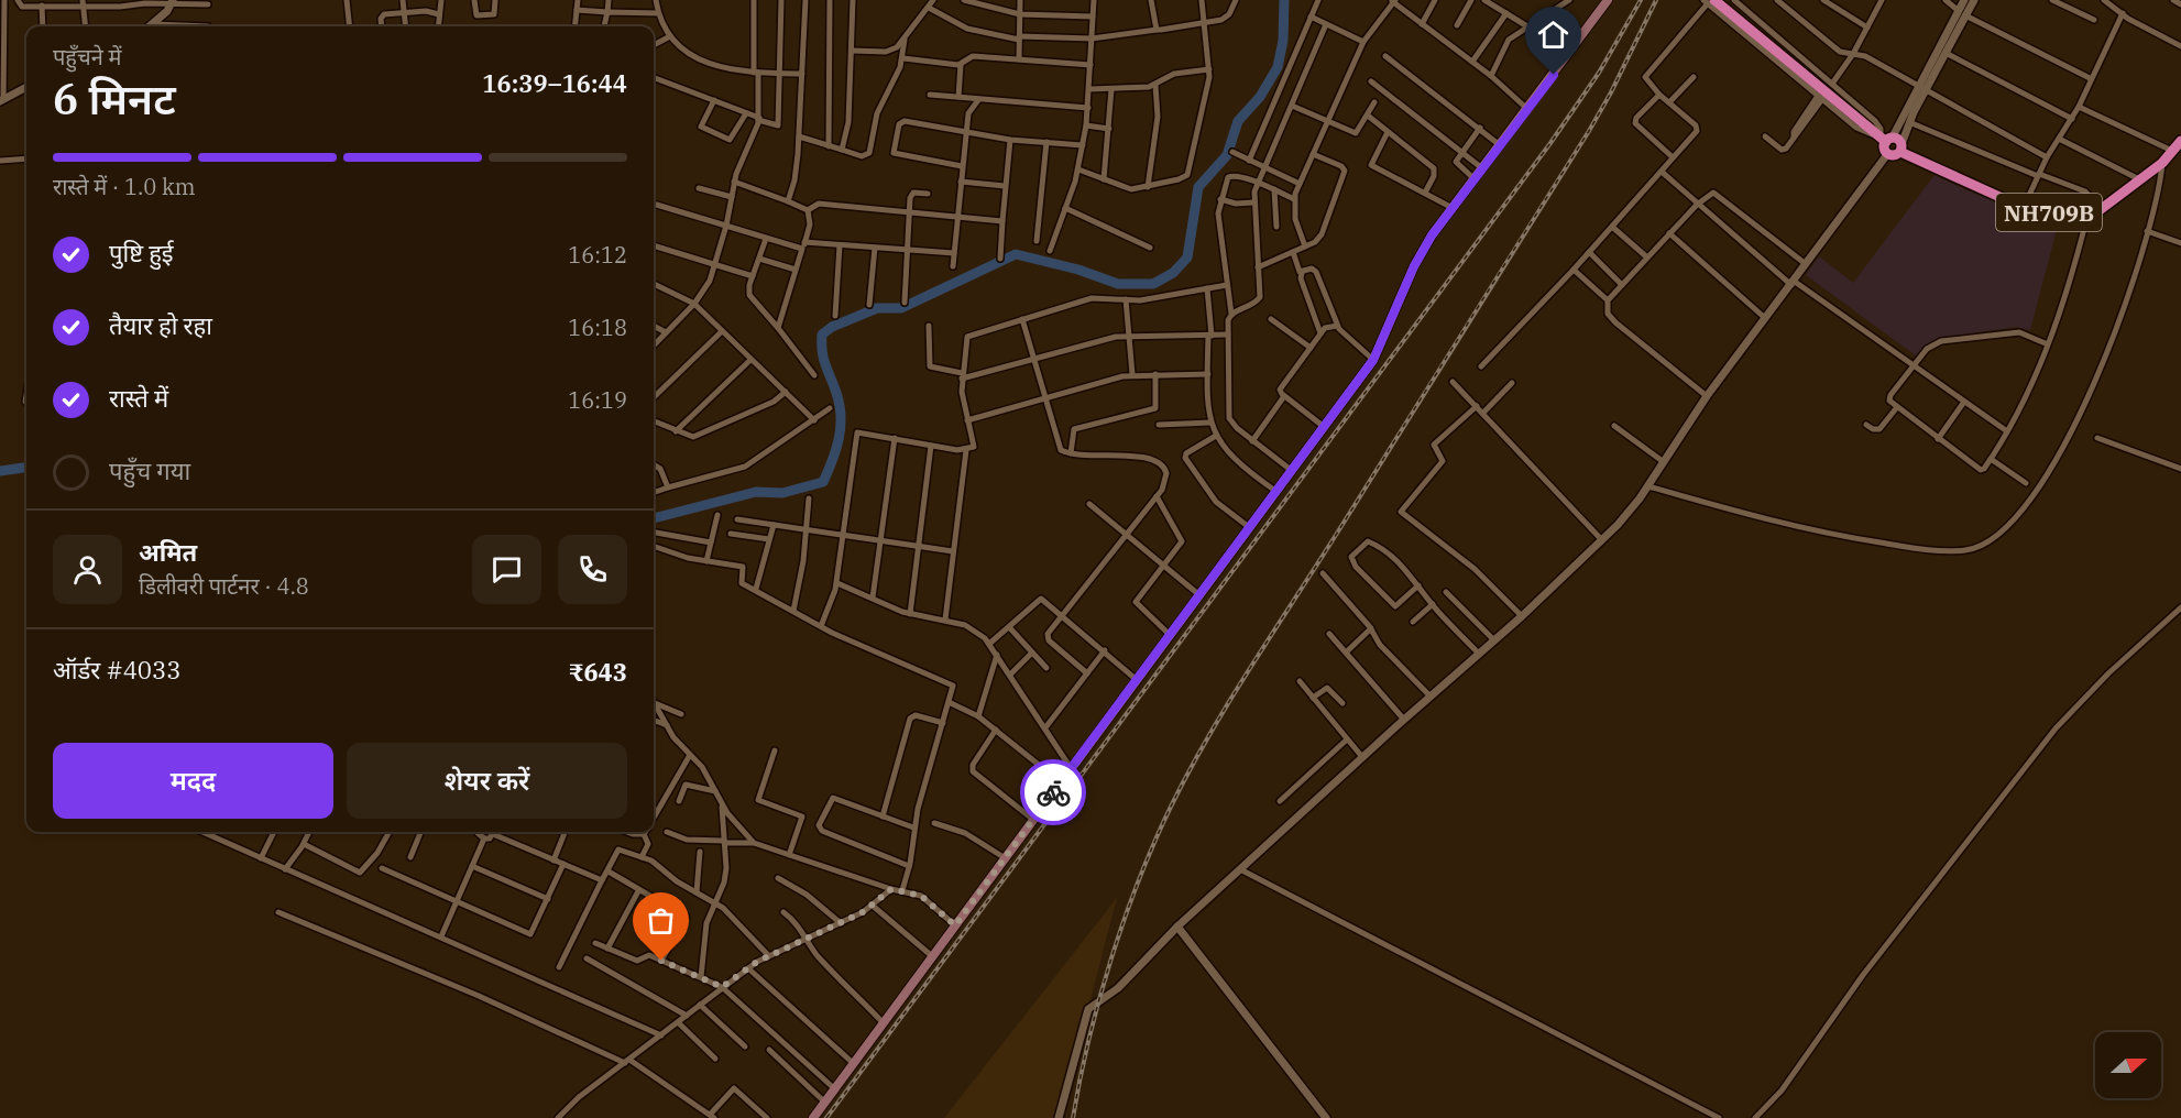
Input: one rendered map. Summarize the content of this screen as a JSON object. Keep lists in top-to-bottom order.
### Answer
{
  "streets": {
    "highway": ["NH709B"]
  },
  "north": "right",
  "page": {
    "heading": ["6 मिनट", "पहुँचने में", "16:39–16:44"],
    "panel": [
      "अमित",
      "डिलीवरी पार्टनर · 4.8",
      "ऑर्डर #4033",
      "₹643"
    ],
    "bar": "रास्ते में · 1.0 km",
    "list": [
      ["पुष्टि हुई", "16:12"],
      ["तैयार हो रहा", "16:18"],
      ["रास्ते में", "16:19"],
      "पहुँच गया"
    ],
    "buttons": ["मदद", "शेयर करें"]
  }
}
